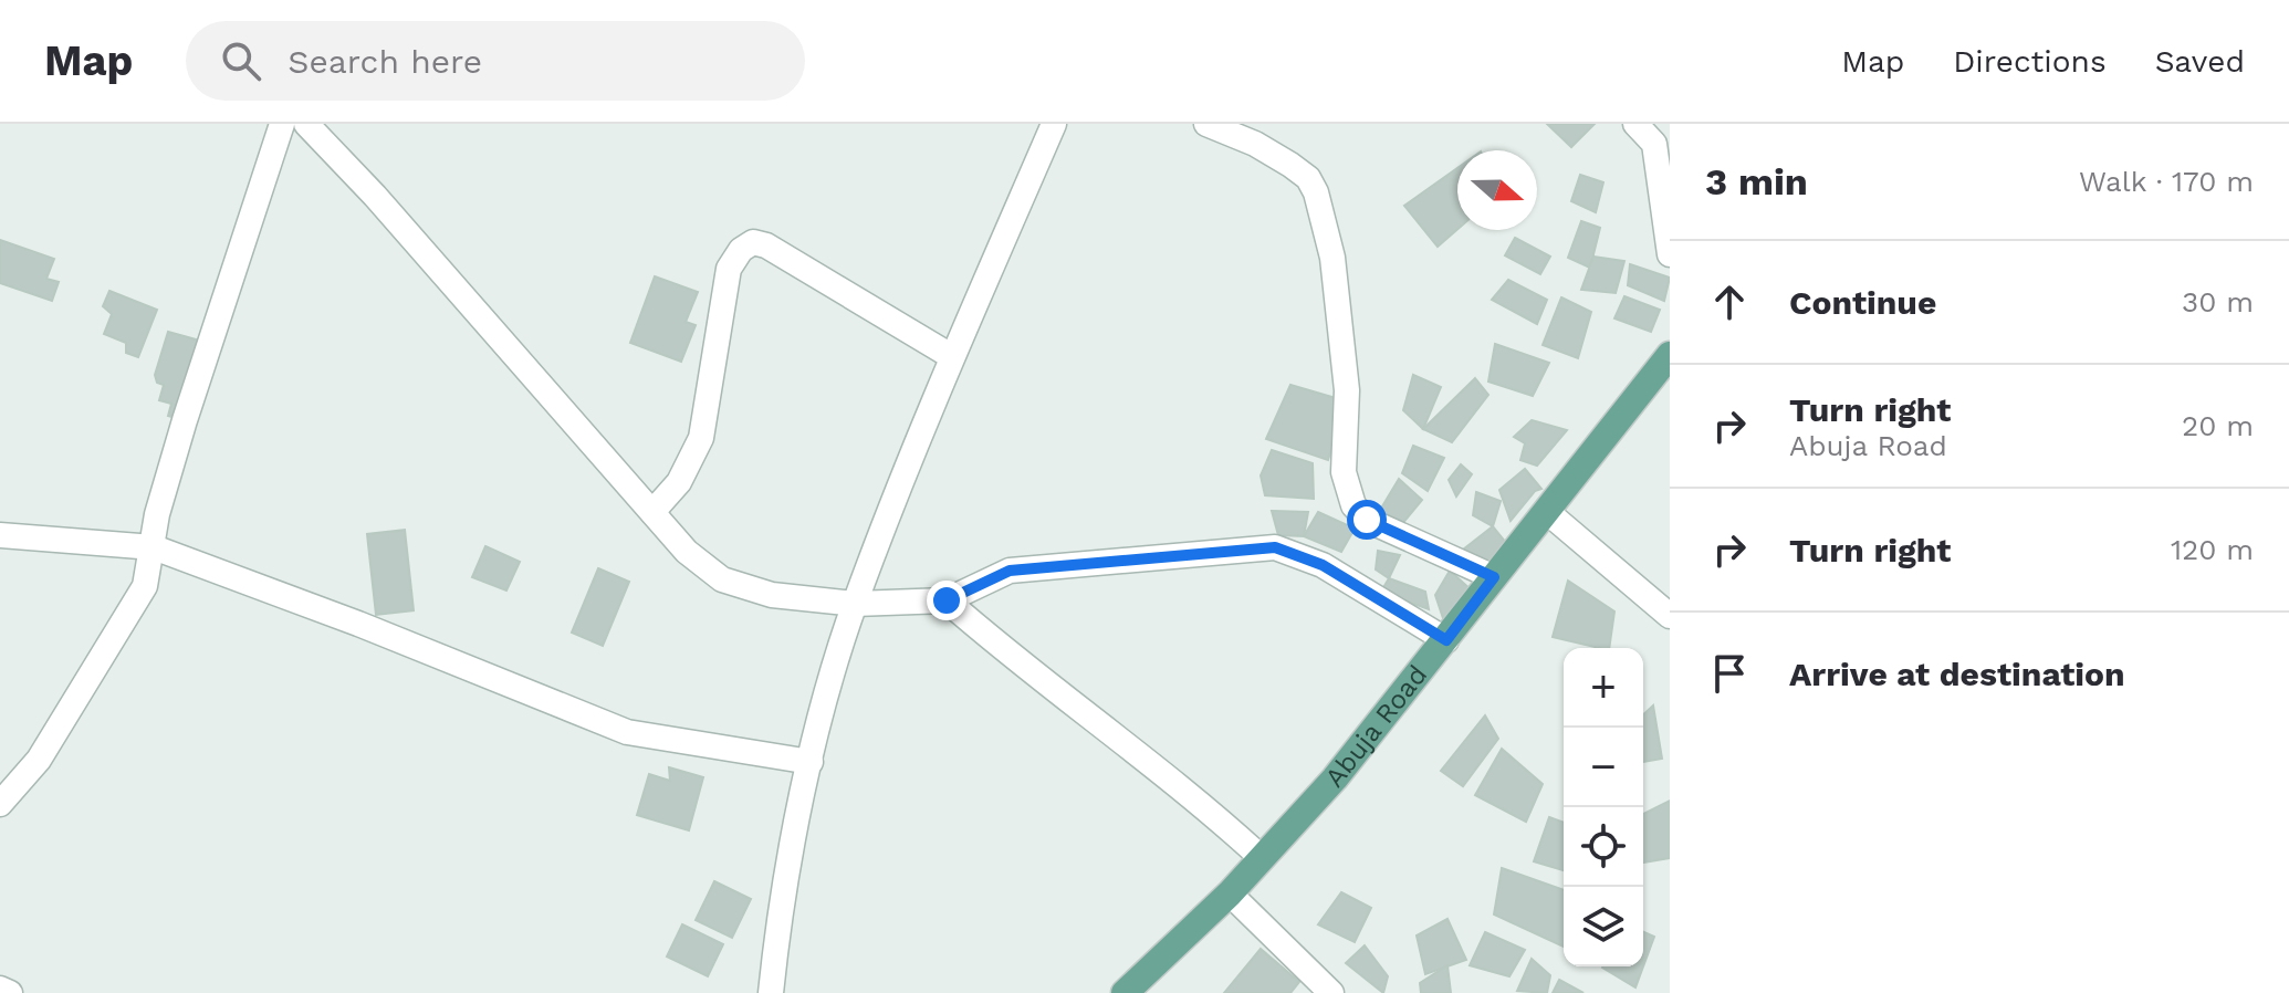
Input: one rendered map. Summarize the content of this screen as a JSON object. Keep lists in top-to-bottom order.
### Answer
{
  "streets": {
    "main road": ["Abuja Road"]
  },
  "north": "right",
  "page": {
    "header": "Map",
    "search": "Search here",
    "nav": ["Map", "Directions", "Saved"],
    "heading": ["3 min", "Walk · 170 m"],
    "list": [
      ["Continue", "30 m"],
      ["Turn right", "Abuja Road", "20 m"],
      ["Turn right", "120 m"],
      "Arrive at destination"
    ],
    "map_buttons": ["+", "−"]
  }
}
